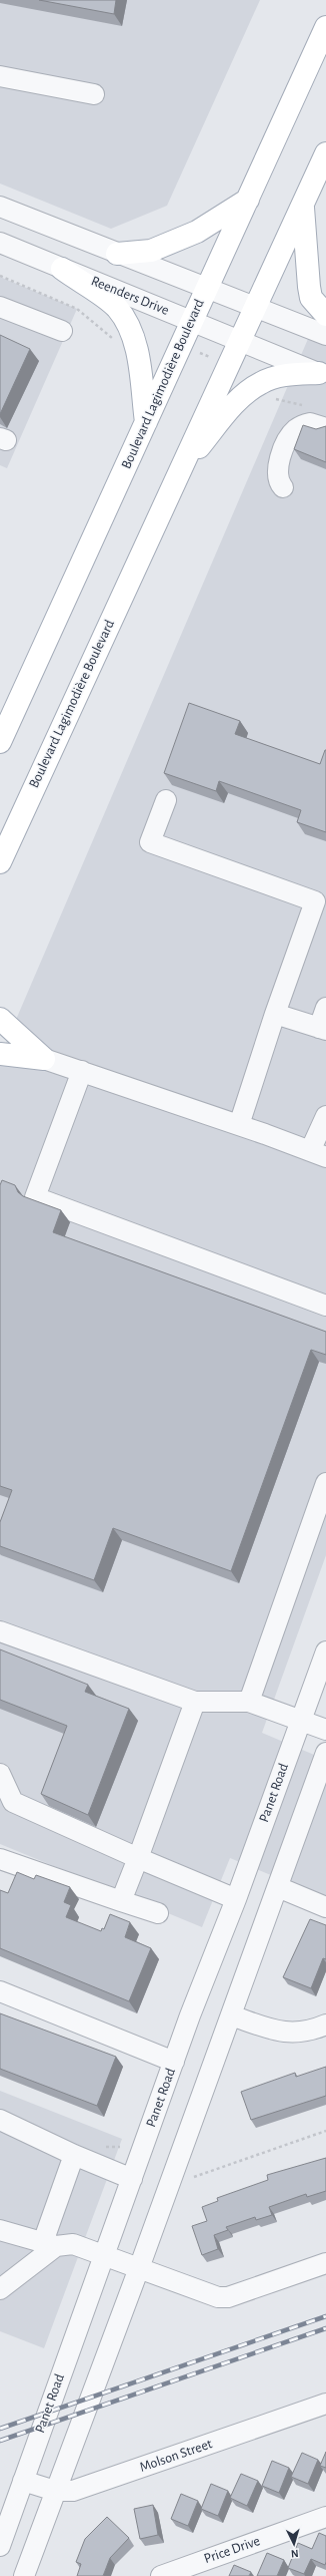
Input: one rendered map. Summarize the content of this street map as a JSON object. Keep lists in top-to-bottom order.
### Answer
{
  "streets": {
    "main road": ["Boulevard Lagimodière Boulevard"],
    "street": [
      "Reenders Drive",
      "Panet Road",
      "Molson Street",
      "Price Drive"
    ]
  },
  "crossings": [
    ["Reenders Drive", "Boulevard Lagimodière Boulevard"],
    ["Panet Road", "Molson Street"]
  ],
  "north": "bottom"
}
